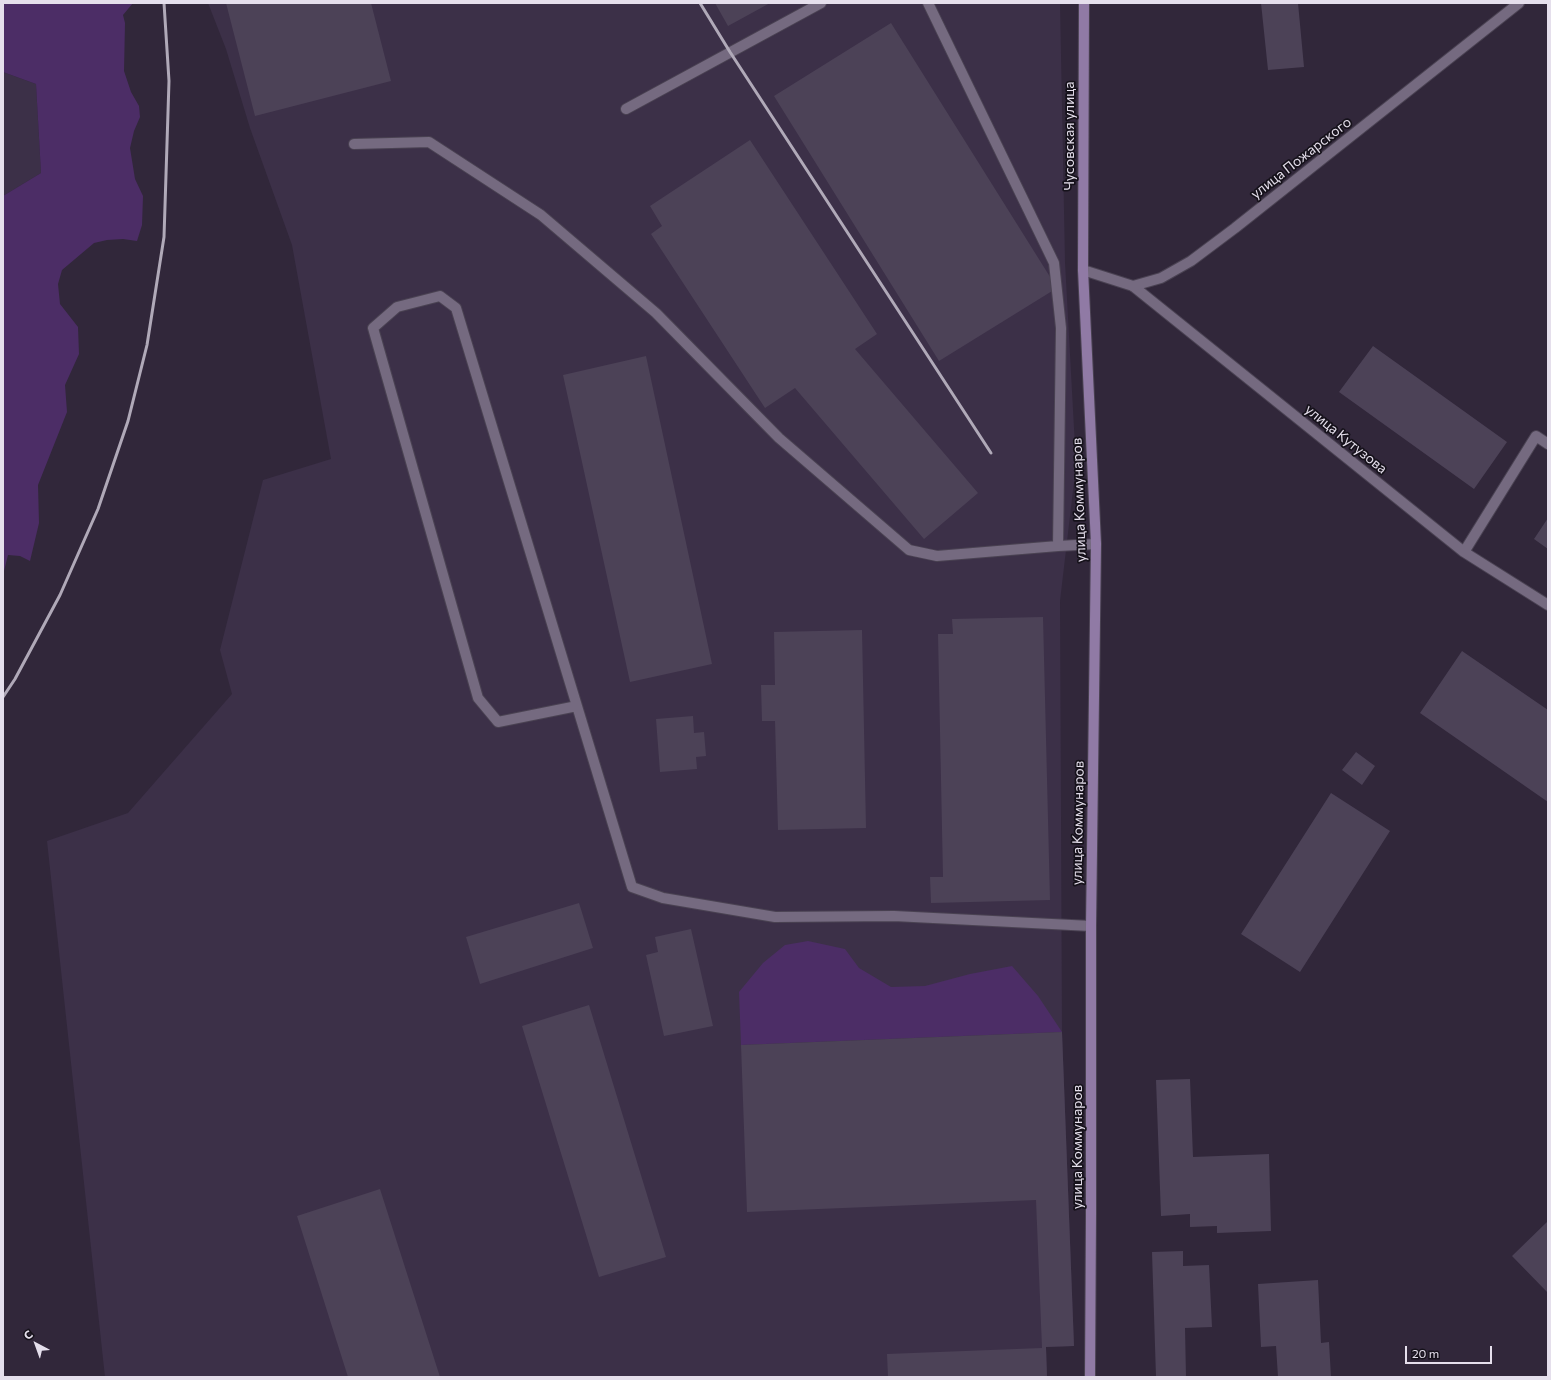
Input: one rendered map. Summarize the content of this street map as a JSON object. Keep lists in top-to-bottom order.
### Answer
{
  "streets": {
    "main road": ["Чусовская улица", "улица Коммунаров"],
    "street": ["улица Пожарского", "улица Кутузова"]
  },
  "crossings": [
    ["Чусовская улица", "улица Коммунаров"],
    ["улица Пожарского", "улица Кутузова"]
  ],
  "scale_bar": "20 m",
  "north": "top left"
}
